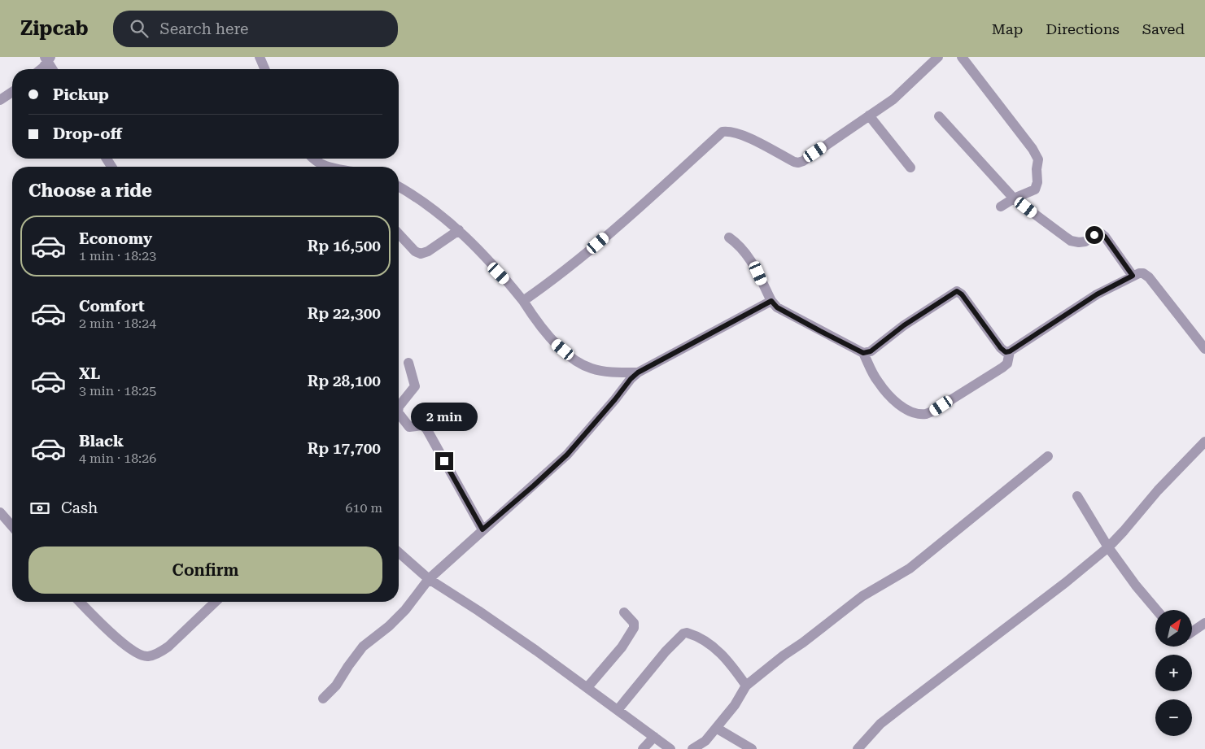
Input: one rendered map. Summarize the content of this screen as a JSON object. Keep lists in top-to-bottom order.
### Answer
{
  "north": "top right",
  "page": {
    "header": "Zipcab",
    "search": "Search here",
    "nav": ["Map", "Directions", "Saved"],
    "banner": ["Pickup", "Drop-off"],
    "heading": "Choose a ride",
    "list": [
      {
        "name": "Economy",
        "note": "1 min · 18:23",
        "value": "Rp 16,500"
      },
      {
        "name": "Comfort",
        "note": "2 min · 18:24",
        "value": "Rp 22,300"
      },
      {
        "name": "XL",
        "note": "3 min · 18:25",
        "value": "Rp 28,100"
      },
      {
        "name": "Black",
        "note": "4 min · 18:26",
        "value": "Rp 17,700"
      }
    ],
    "bubble": "2 min",
    "pay": ["Cash", "610 m"],
    "buttons": "Confirm",
    "map_buttons": ["+", "−"]
  }
}
